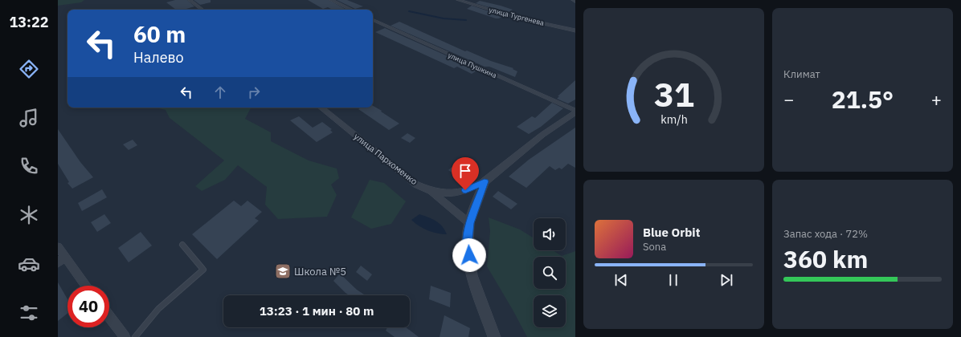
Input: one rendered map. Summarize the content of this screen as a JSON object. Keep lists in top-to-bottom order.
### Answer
{
  "streets": {
    "street": ["улица Тургенева", "улица Пушкина", "улица Пархоменко"]
  },
  "places": {
    "school or university": ["Школа №5"]
  },
  "page": {
    "tabs": "13:22",
    "tile": [
      "Климат",
      ["Запас хода · 72%", "360 km"]
    ],
    "turn": ["60 m", "Налево"],
    "heat": ["−", "21.5°", "+"],
    "song": ["Blue Orbit", "Sona"],
    "limit": "40",
    "trip": "13:23 · 1 мин · 80 m",
    "gauge": ["31", "km/h"]
  }
}
